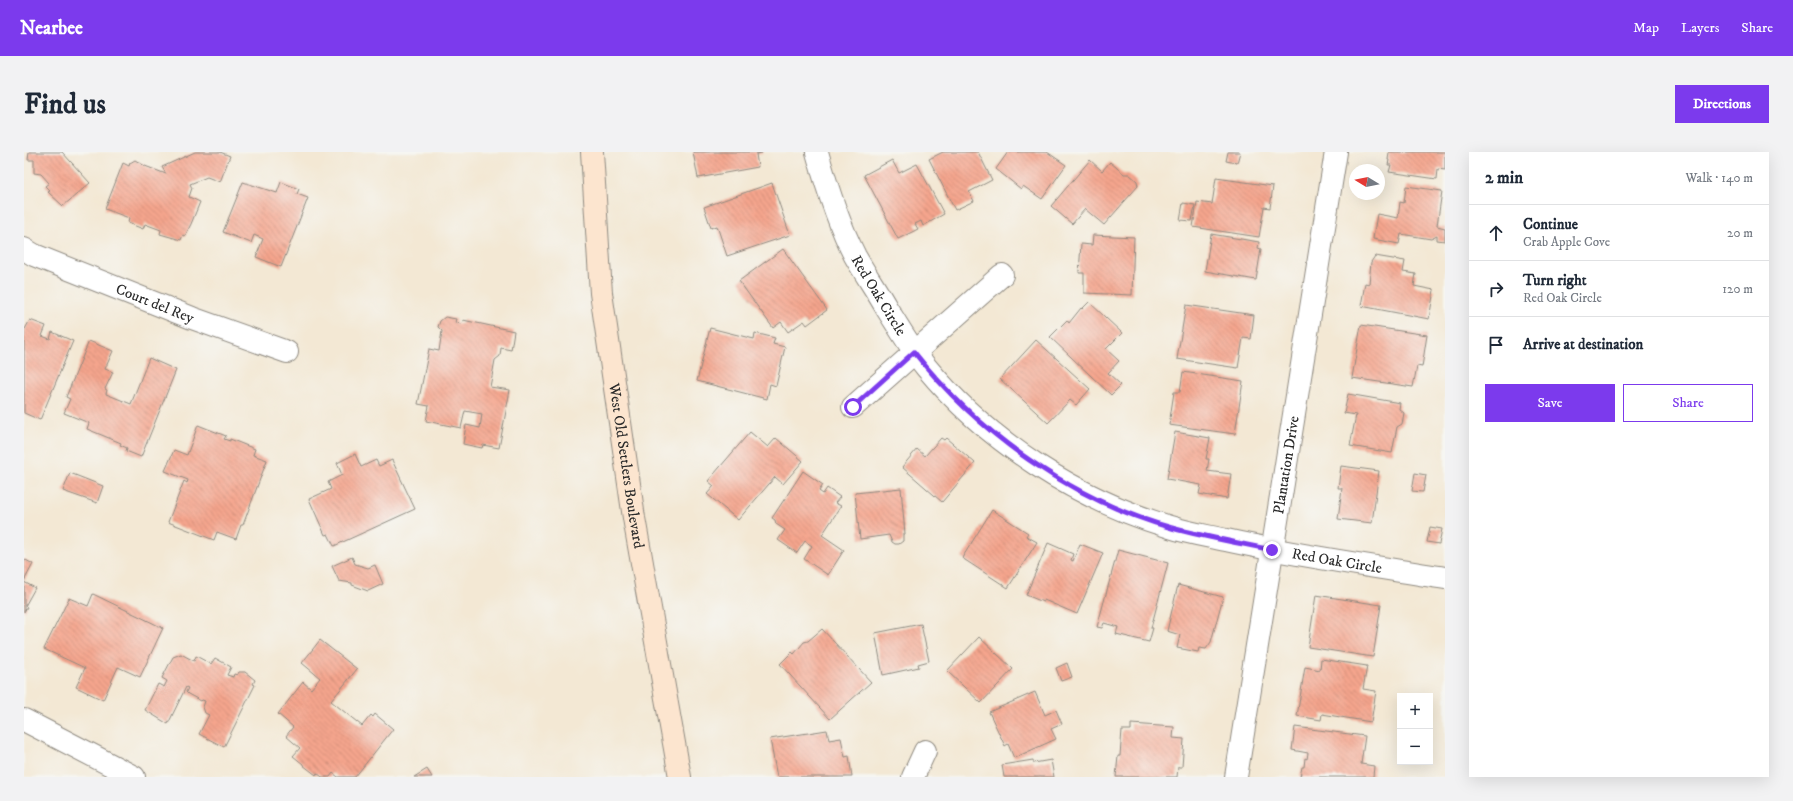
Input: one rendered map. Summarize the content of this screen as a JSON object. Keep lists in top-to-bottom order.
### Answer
{
  "streets": {
    "main road": ["West Old Settlers Boulevard"],
    "street": ["Red Oak Circle", "Court del Rey", "Plantation Drive"]
  },
  "crossings": [
    ["Red Oak Circle", "Plantation Drive"]
  ],
  "north": "left",
  "page": {
    "header": "Nearbee",
    "nav": ["Map", "Layers", "Share"],
    "buttons": [
      "Directions",
      ["Save", "Share"]
    ],
    "title": "Find us",
    "heading": ["2 min", "Walk · 140 m"],
    "list": [
      ["Continue", "Crab Apple Cove", "20 m"],
      ["Turn right", "Red Oak Circle", "120 m"],
      "Arrive at destination"
    ],
    "map_buttons": ["+", "−"]
  }
}
